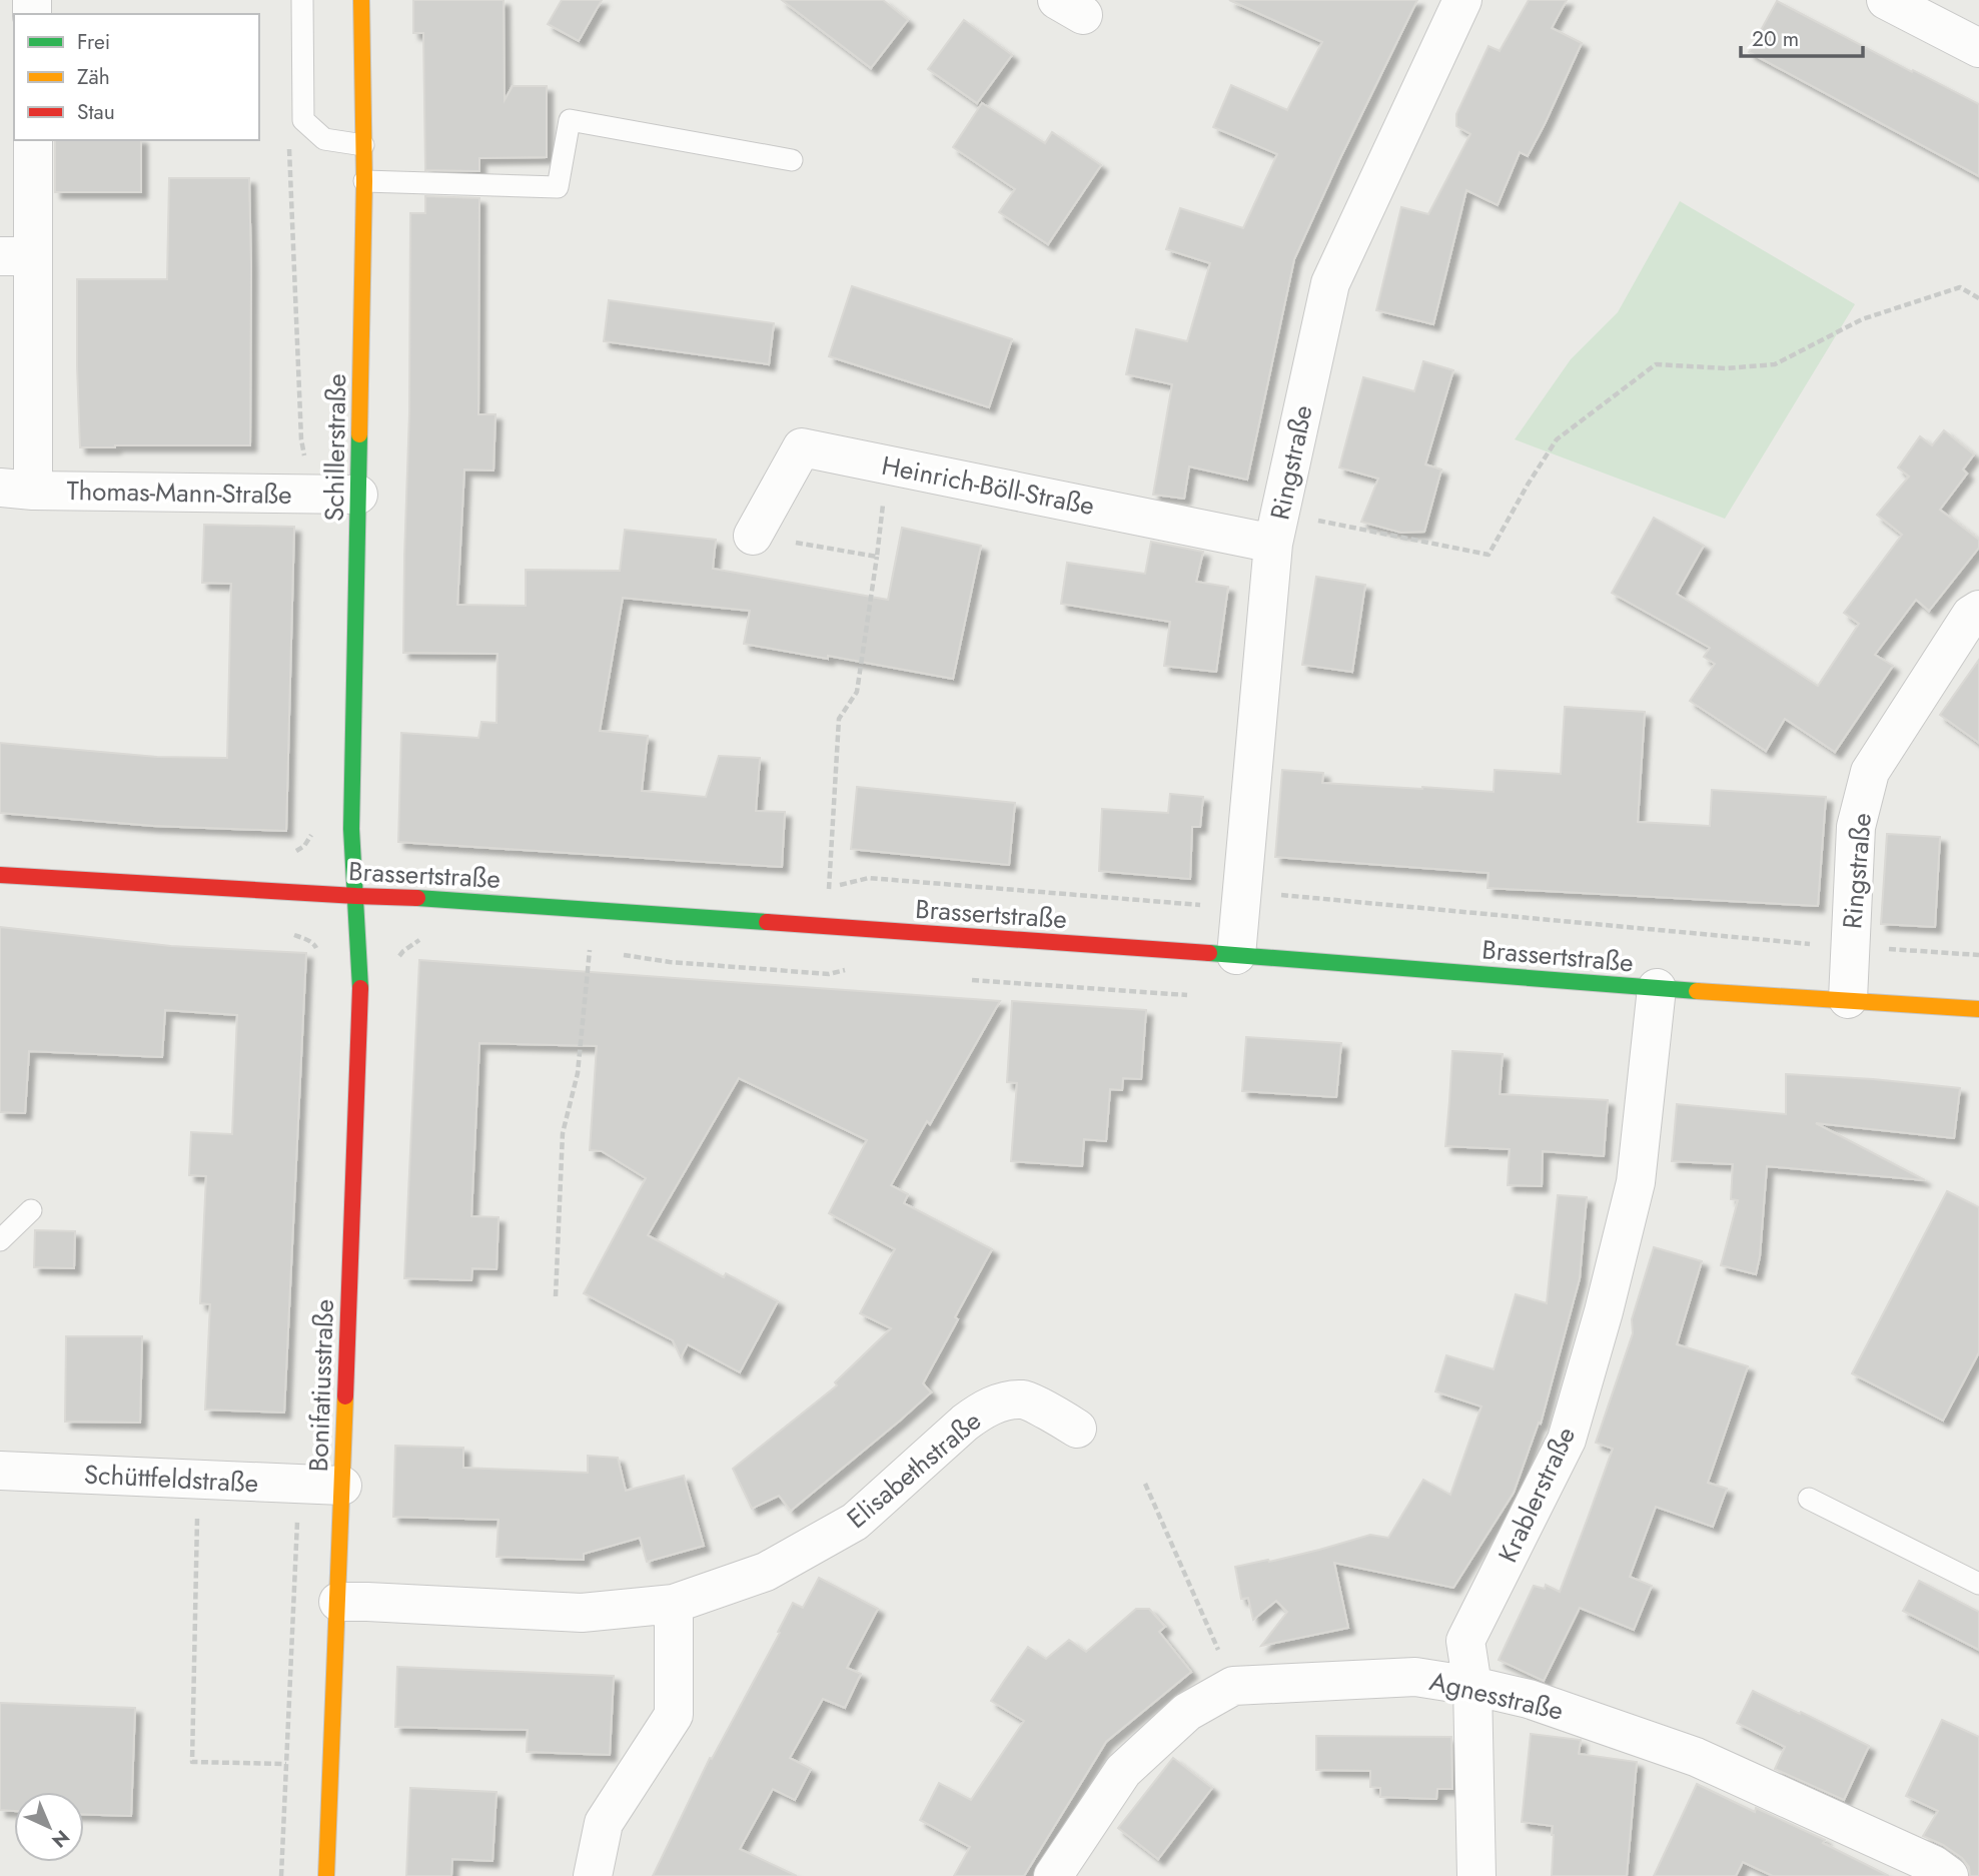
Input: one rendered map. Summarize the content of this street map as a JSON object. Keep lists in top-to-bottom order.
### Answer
{
  "streets": {
    "main road": ["Schillerstraße", "Brassertstraße", "Bonifatiusstraße"],
    "street": [
      "Ringstraße",
      "Heinrich-Böll-Straße",
      "Thomas-Mann-Straße",
      "Elisabethstraße",
      "Schüttfeldstraße",
      "Krablerstraße",
      "Agnesstraße"
    ]
  },
  "crossings": [
    ["Schillerstraße", "Thomas-Mann-Straße"],
    ["Schillerstraße", "Brassertstraße"],
    ["Schillerstraße", "Bonifatiusstraße"],
    ["Ringstraße", "Heinrich-Böll-Straße"],
    ["Ringstraße", "Brassertstraße"],
    ["Brassertstraße", "Bonifatiusstraße"],
    ["Brassertstraße", "Krablerstraße"],
    ["Bonifatiusstraße", "Elisabethstraße"],
    ["Bonifatiusstraße", "Schüttfeldstraße"],
    ["Krablerstraße", "Agnesstraße"]
  ],
  "legend": ["Frei", "Zäh", "Stau"],
  "scale_bar": "20 m",
  "north": "bottom right"
}
